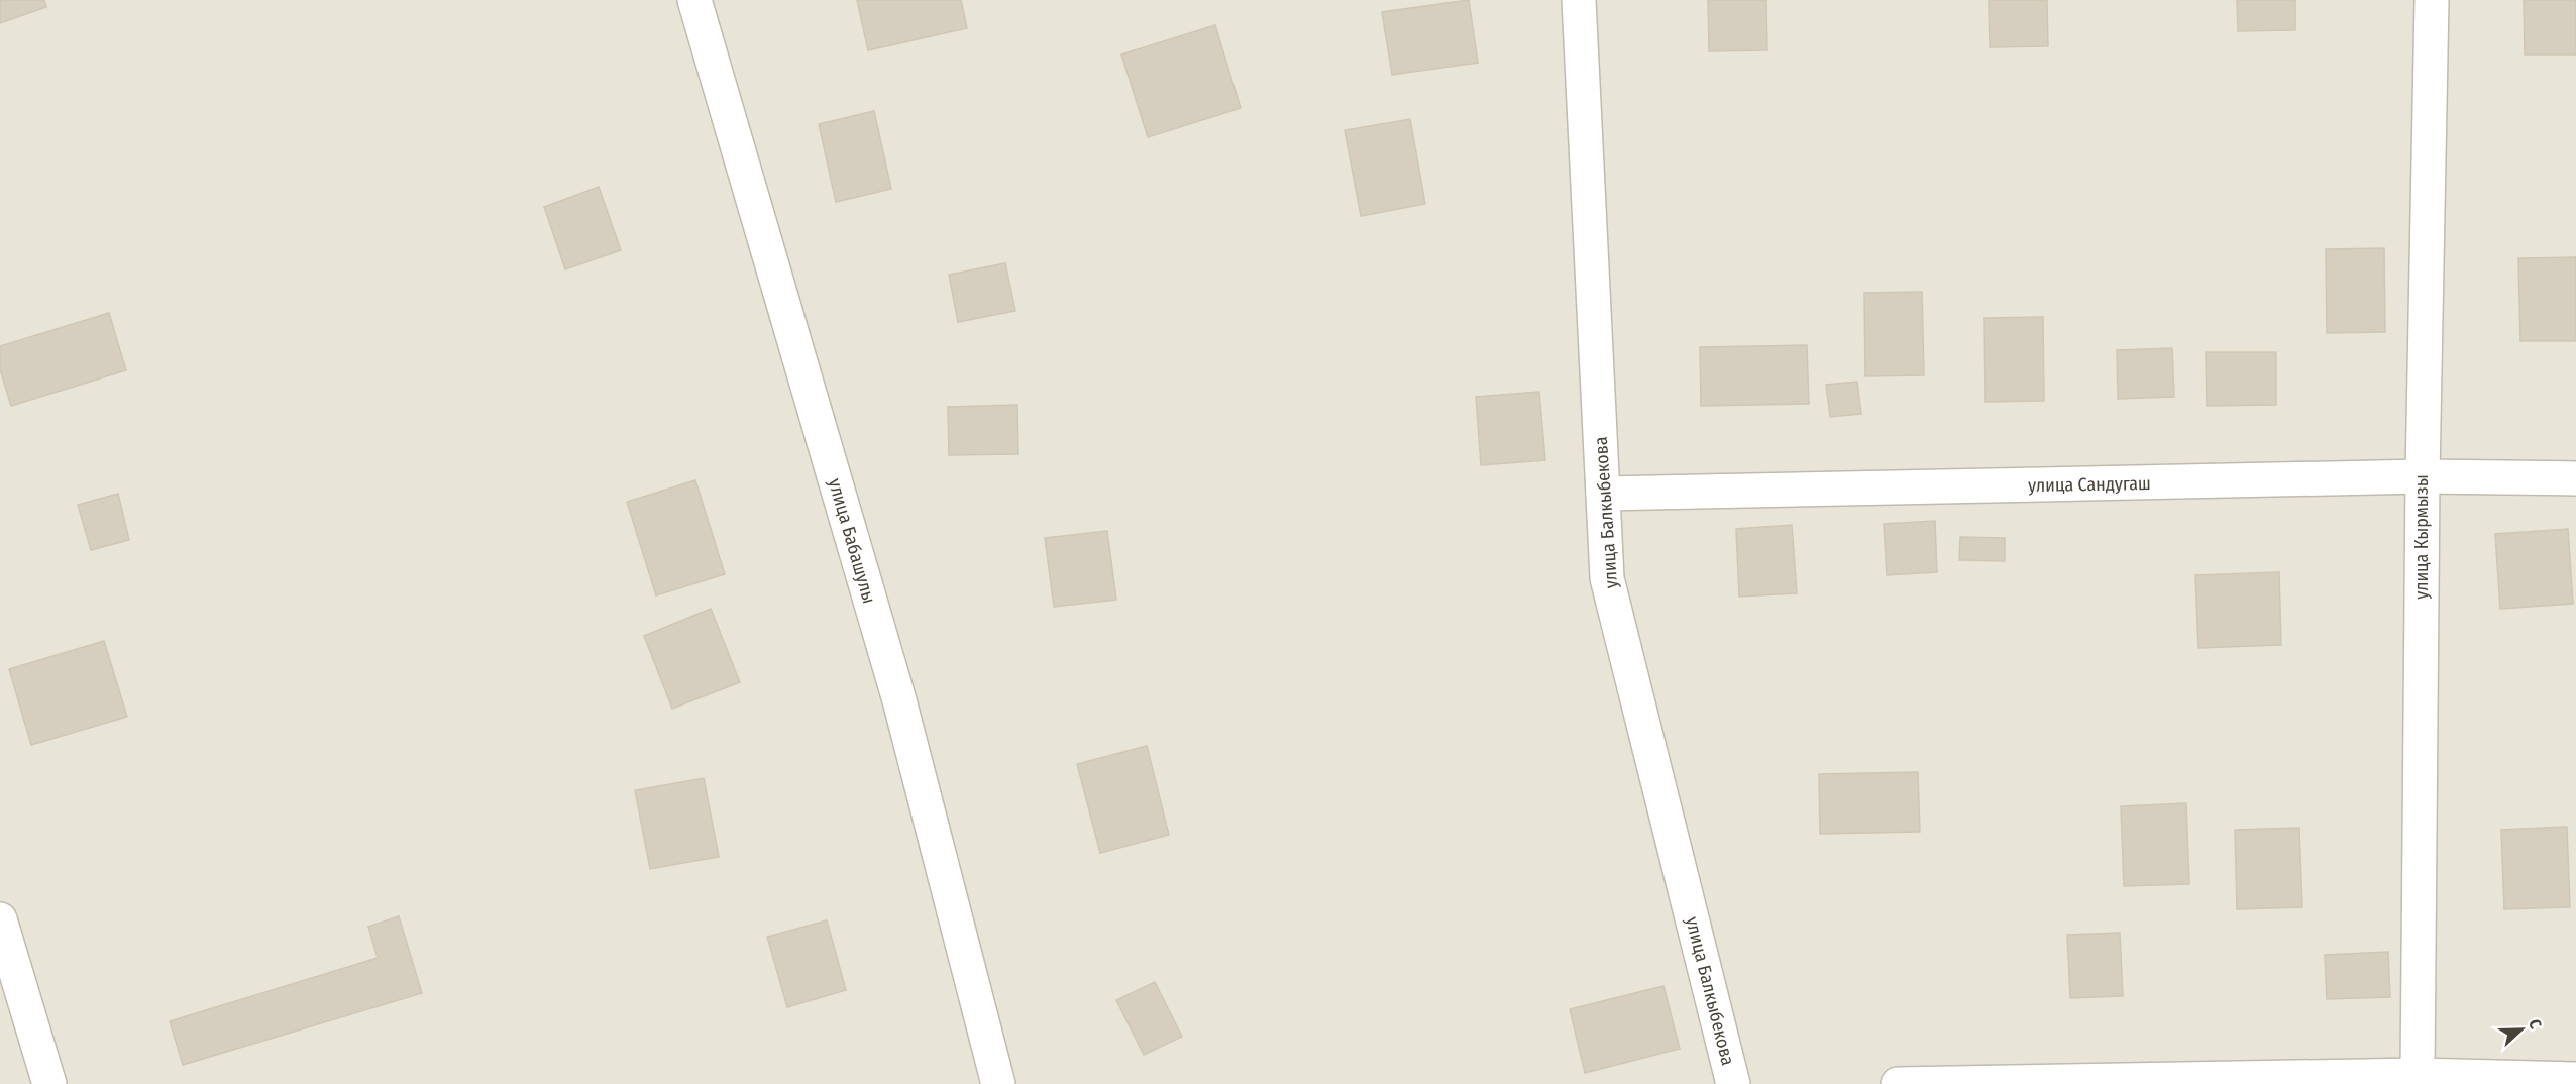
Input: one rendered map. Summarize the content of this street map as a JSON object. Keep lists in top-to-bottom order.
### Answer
{
  "streets": {
    "street": [
      "улица Сандугаш",
      "улица Балкыбекова",
      "улица Кырмызы",
      "улица Бабашулы"
    ]
  },
  "crossings": [
    ["улица Сандугаш", "улица Балкыбекова"],
    ["улица Сандугаш", "улица Кырмызы"]
  ],
  "north": "right"
}
